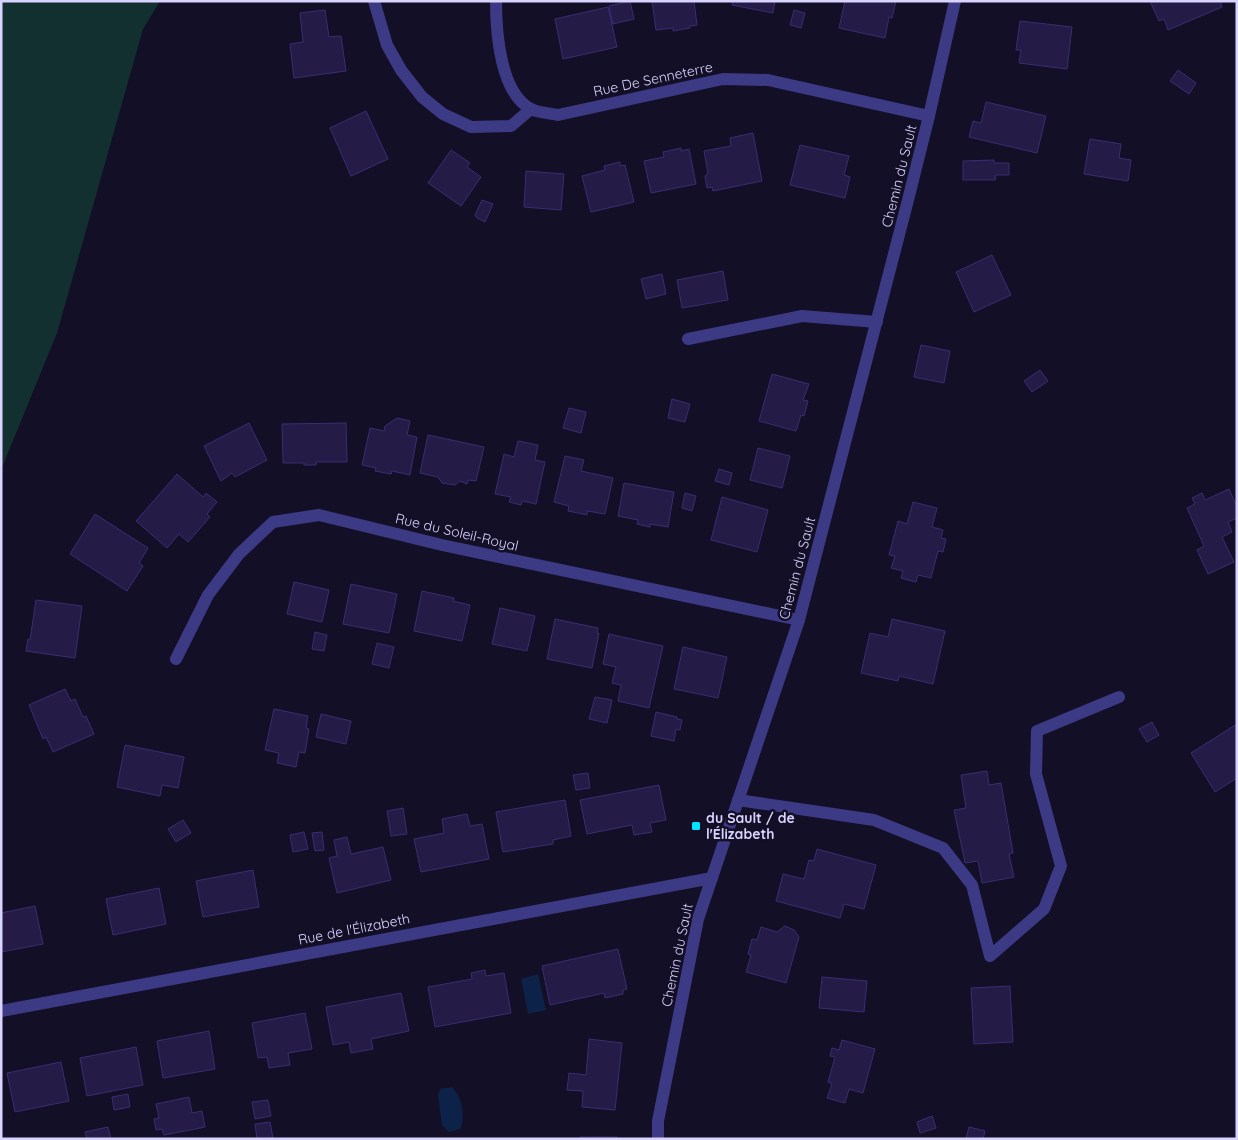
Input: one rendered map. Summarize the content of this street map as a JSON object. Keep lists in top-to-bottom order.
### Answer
{
  "streets": {
    "street": [
      "Rue De Senneterre",
      "Chemin du Sault",
      "Rue du Soleil-Royal",
      "Rue de l'Élizabeth"
    ]
  },
  "crossings": [
    ["Rue De Senneterre", "Chemin du Sault"],
    ["Chemin du Sault", "Rue du Soleil-Royal"],
    ["Chemin du Sault", "Rue de l'Élizabeth"]
  ],
  "places": {
    "transit": ["du Sault / de l'Élizabeth"]
  }
}
